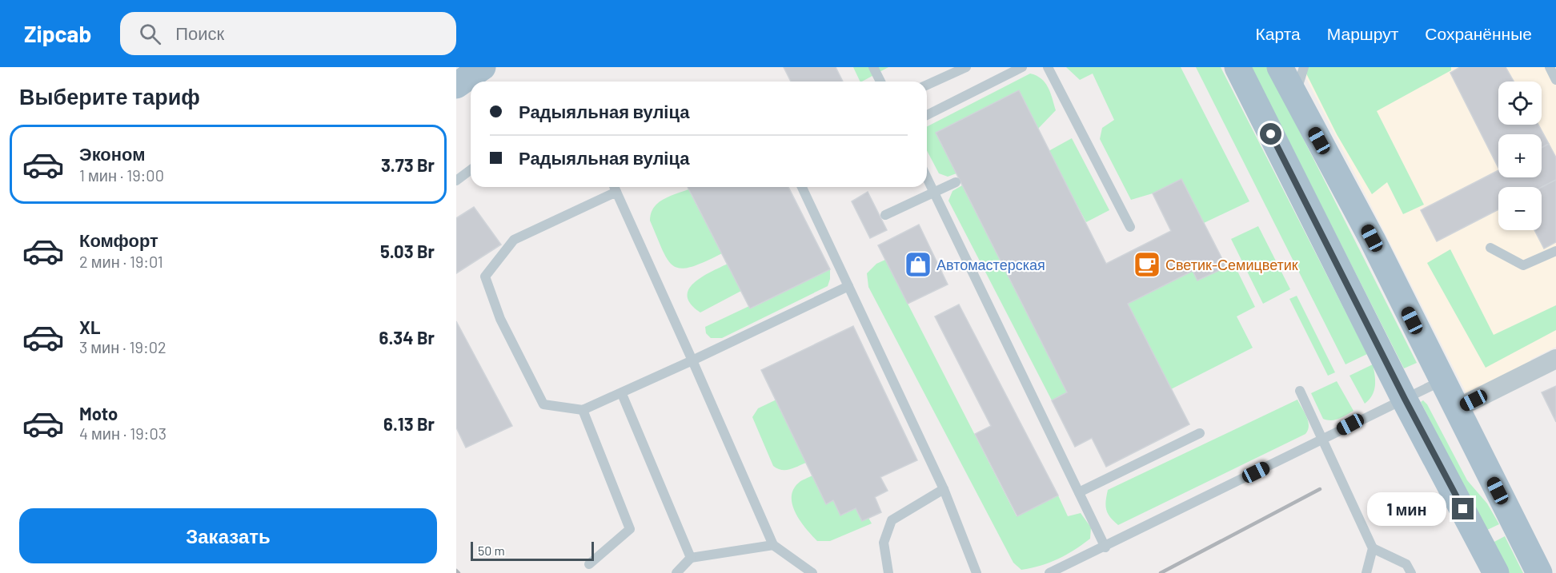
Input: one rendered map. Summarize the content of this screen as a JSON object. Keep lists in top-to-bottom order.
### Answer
{
  "places": {
    "shop": ["Автомастерская"],
    "cafe": ["Светик-Семицветик"]
  },
  "scale_bar": "50 m",
  "page": {
    "header": "Zipcab",
    "search": "Поиск",
    "nav": ["Карта", "Маршрут", "Сохранённые"],
    "heading": "Выберите тариф",
    "map_buttons": ["+", "−"],
    "banner": ["Радыяльная вуліца", "Радыяльная вуліца"],
    "list": [
      {
        "name": "Эконом",
        "note": "1 мин · 19:00",
        "value": "3.73 Br"
      },
      {
        "name": "Комфорт",
        "note": "2 мин · 19:01",
        "value": "5.03 Br"
      },
      {
        "name": "XL",
        "note": "3 мин · 19:02",
        "value": "6.34 Br"
      },
      {
        "name": "Moto",
        "note": "4 мин · 19:03",
        "value": "6.13 Br"
      }
    ],
    "bubble": "1 мин",
    "buttons": "Заказать",
    "scale": "50 m"
  }
}
